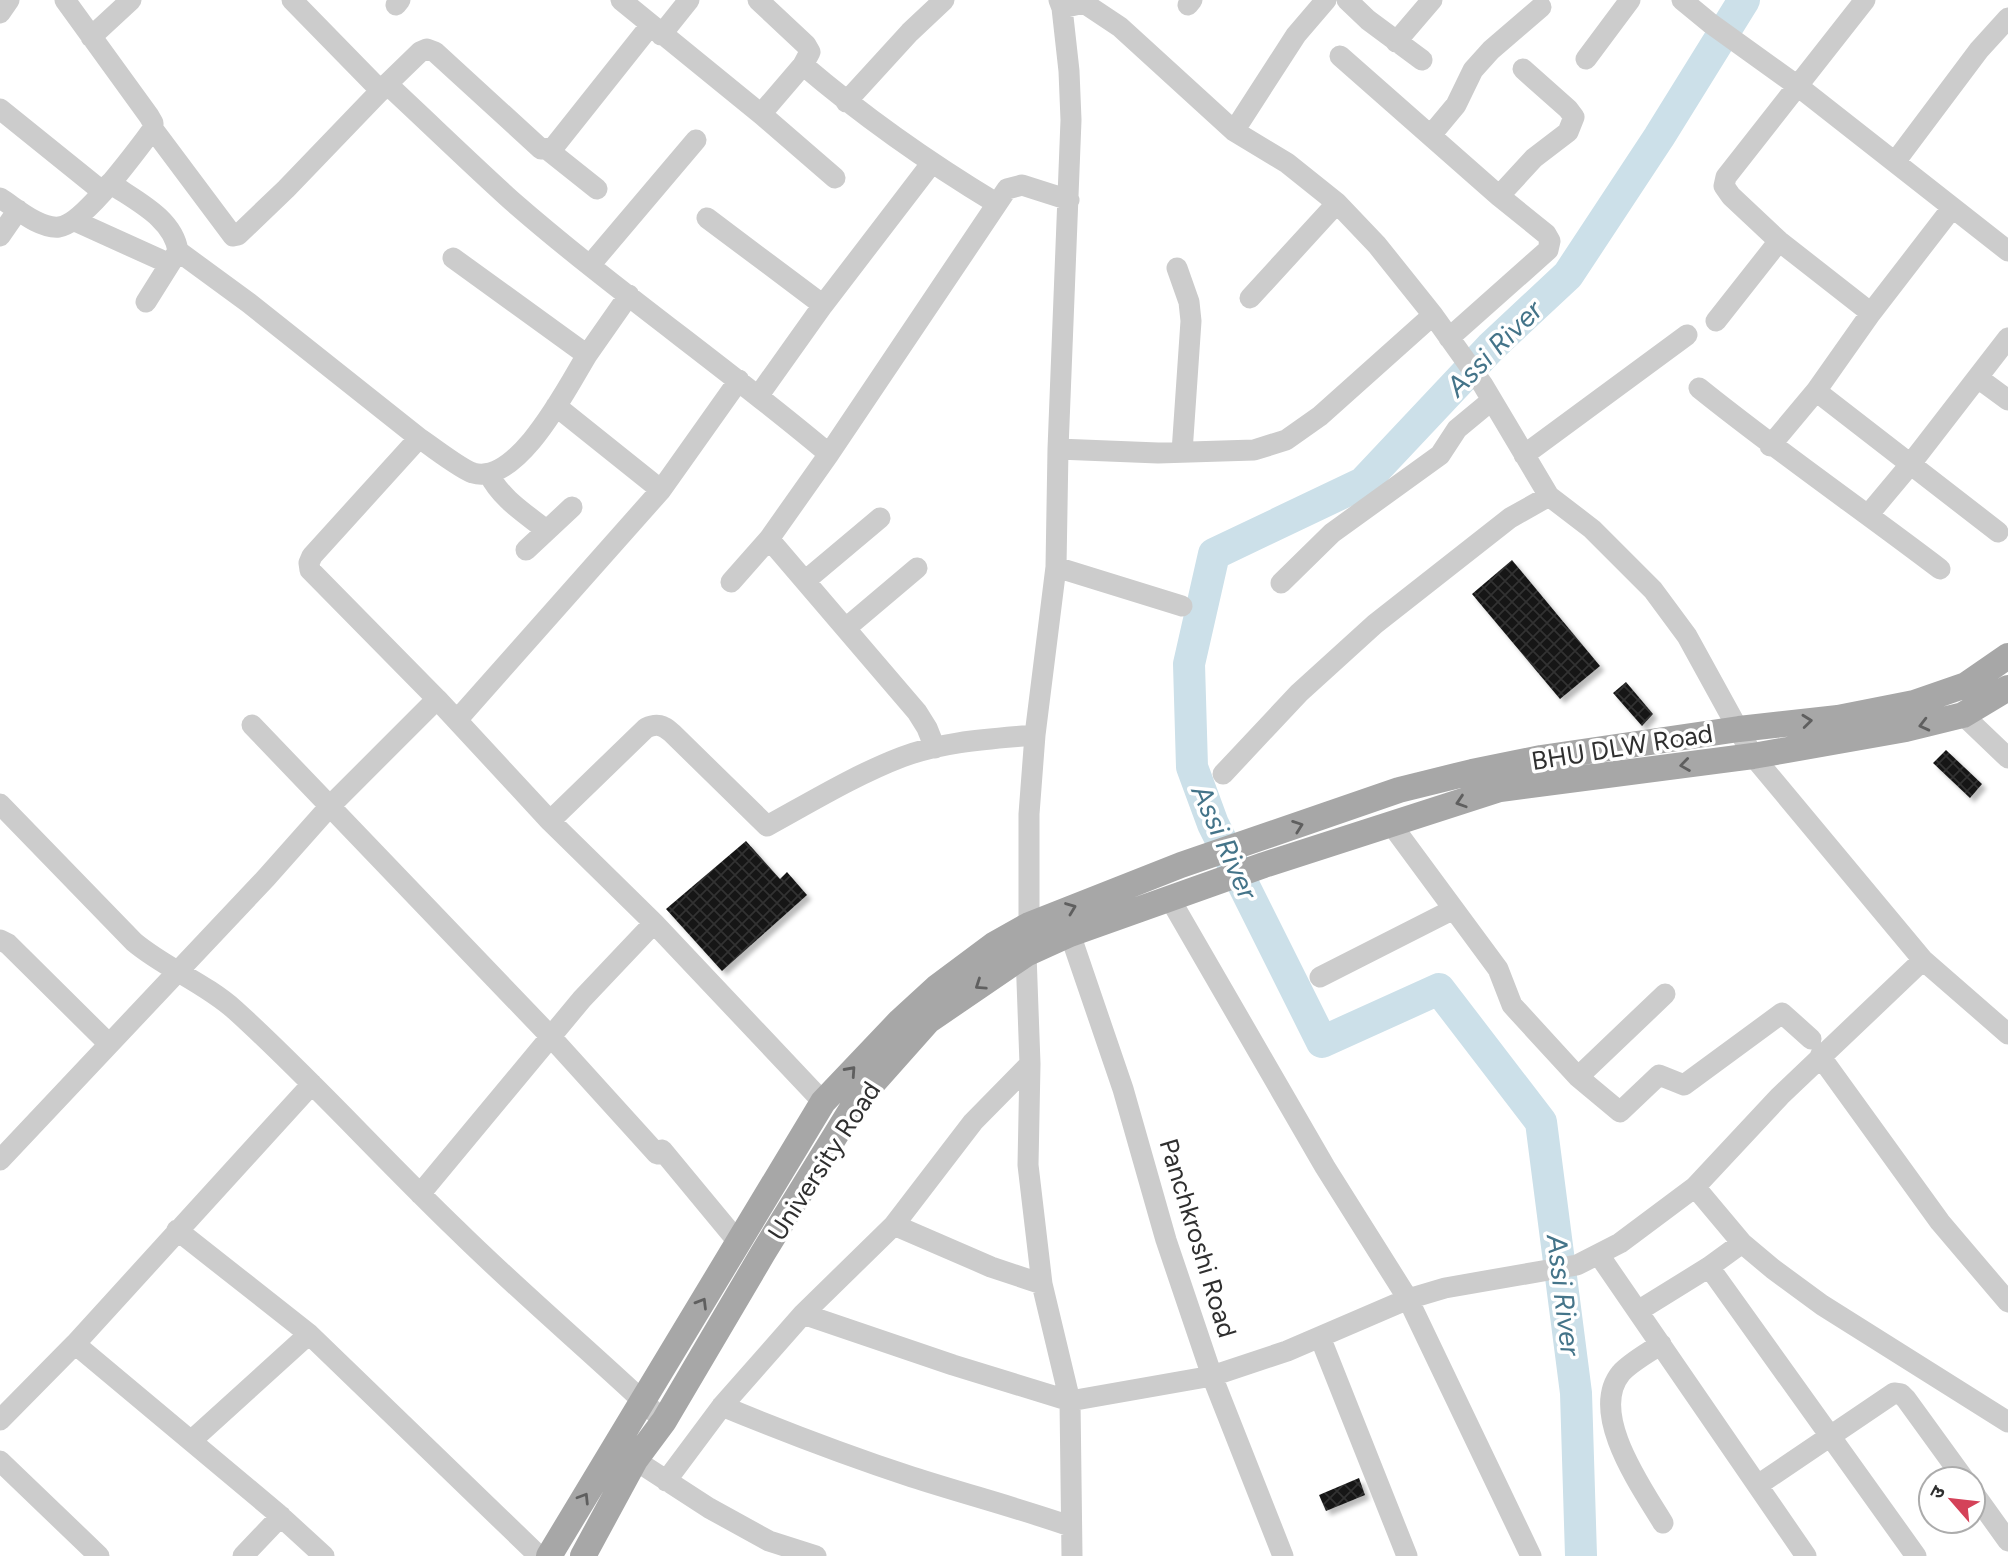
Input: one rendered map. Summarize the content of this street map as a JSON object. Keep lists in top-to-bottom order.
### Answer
{
  "streets": {
    "main road": ["BHU DLW Road", "University Road"],
    "street": ["Panchkroshi Road"]
  },
  "crossings": [
    ["BHU DLW Road", "University Road"],
    ["University Road", "Panchkroshi Road"]
  ],
  "one_way": ["University Road"],
  "water": ["Assi River"],
  "north": "top left"
}
